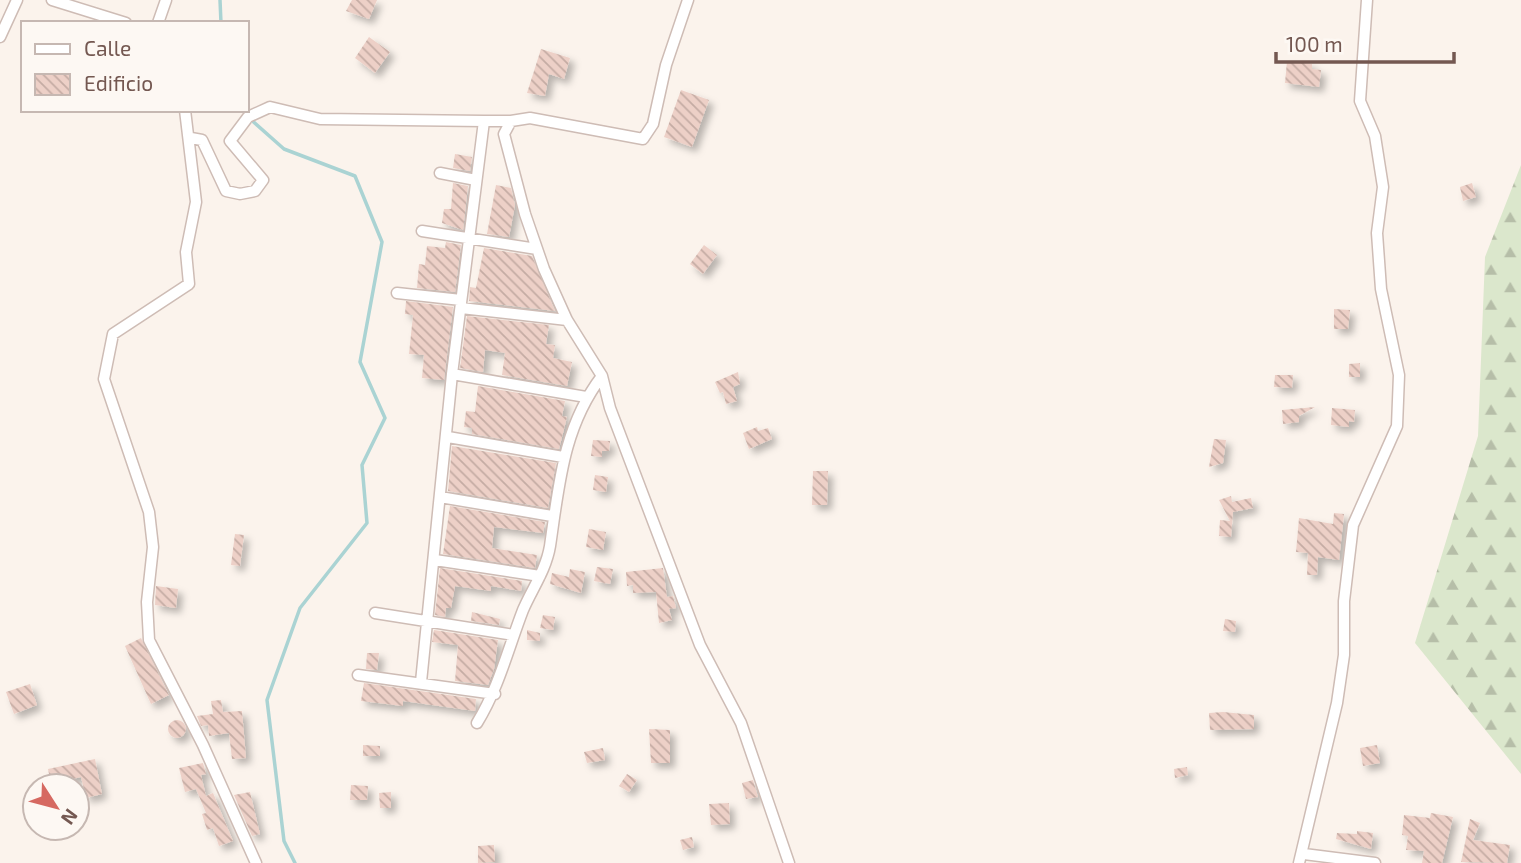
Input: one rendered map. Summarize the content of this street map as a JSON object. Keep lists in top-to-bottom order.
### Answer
{
  "legend": ["Calle", "Edificio"],
  "scale_bar": "100 m",
  "north": "bottom right"
}
